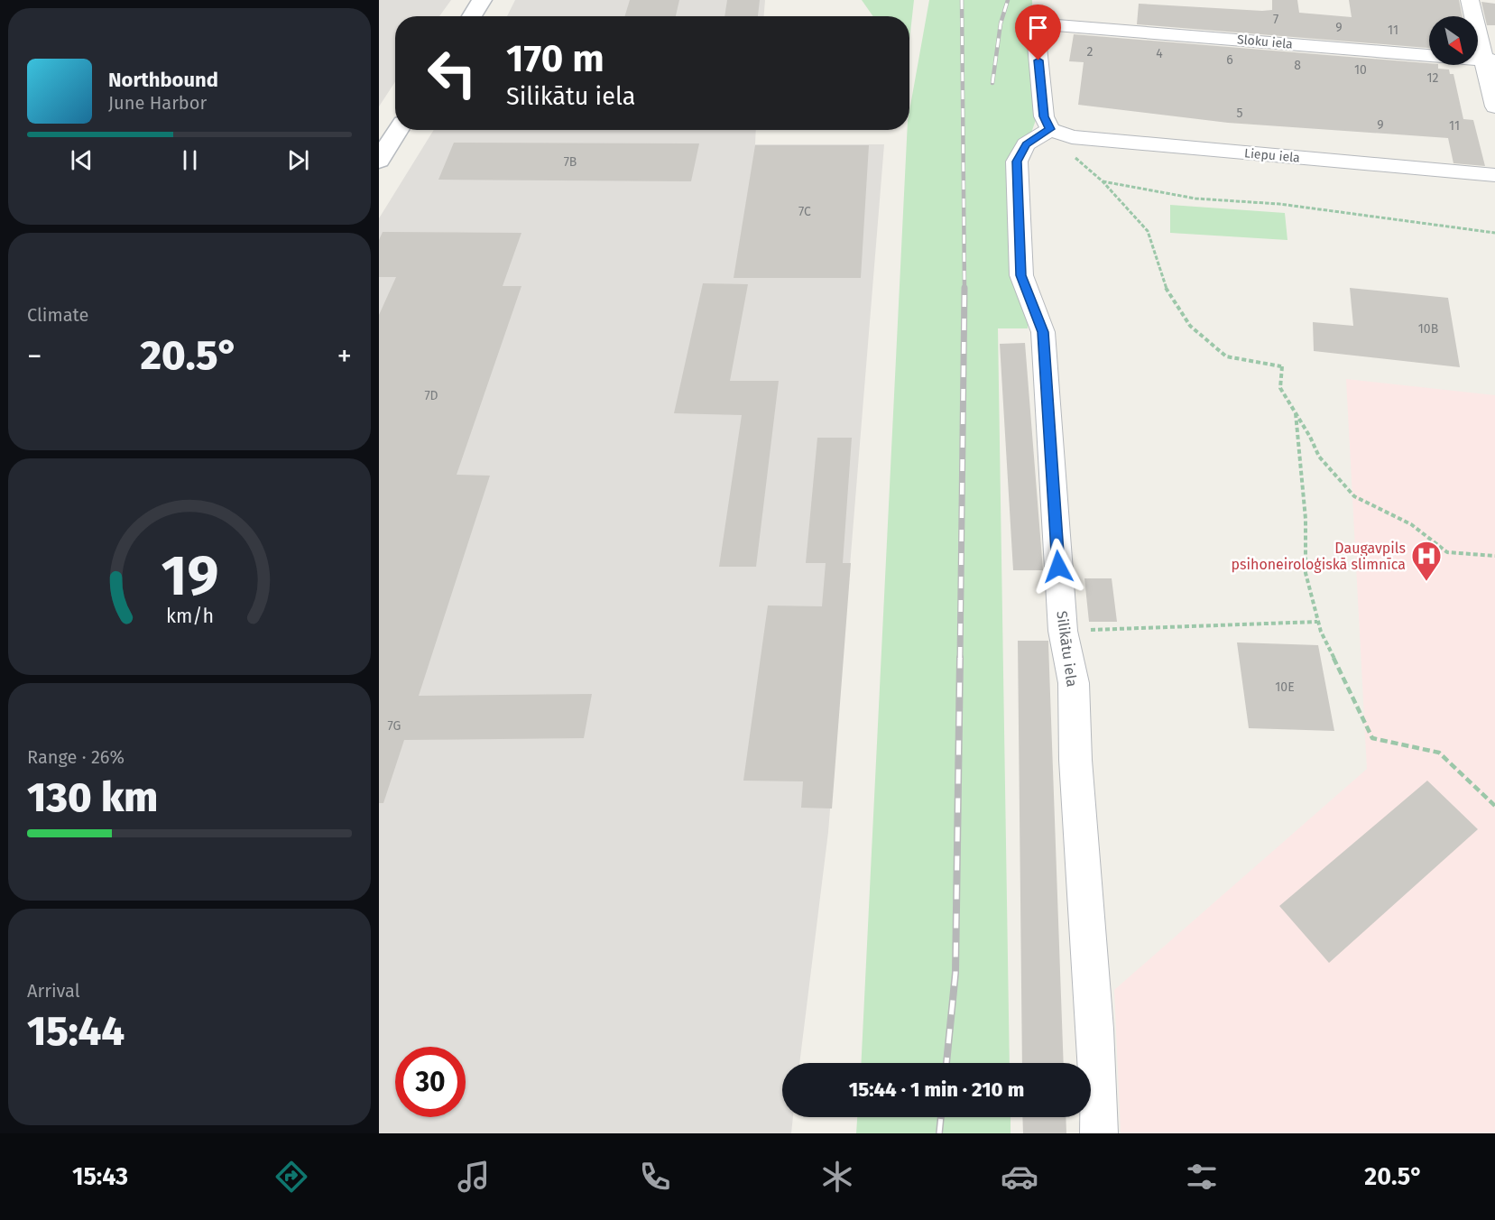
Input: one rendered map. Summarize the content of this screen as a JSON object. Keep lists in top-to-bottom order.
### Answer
{
  "streets": {
    "street": ["Sloku iela", "Liepu iela", "Silikātu iela"]
  },
  "crossings": [
    ["Sloku iela", "Liepu iela"],
    ["Sloku iela", "Silikātu iela"],
    ["Liepu iela", "Silikātu iela"]
  ],
  "places": {
    "hospital": ["Daugavpils psihoneiroloģiskā slimnīca"]
  },
  "house_numbers": [
    "7",
    "9",
    "11",
    "2",
    "4",
    "6",
    "8",
    "10",
    "12",
    "5",
    "9",
    "11",
    "7B",
    "7C",
    "10B",
    "7D",
    "10E",
    "7G"
  ],
  "north": "bottom right",
  "page": {
    "turn": ["170 m", "Silikātu iela"],
    "song": ["Northbound", "June Harbor"],
    "tile": [
      "Climate",
      ["Range · 26%", "130 km"],
      ["Arrival", "15:44"]
    ],
    "heat": ["−", "20.5°", "+"],
    "limit": "30",
    "trip": "15:44 · 1 min · 210 m",
    "tabs": ["15:43", "20.5°"],
    "gauge": ["19", "km/h"]
  }
}
